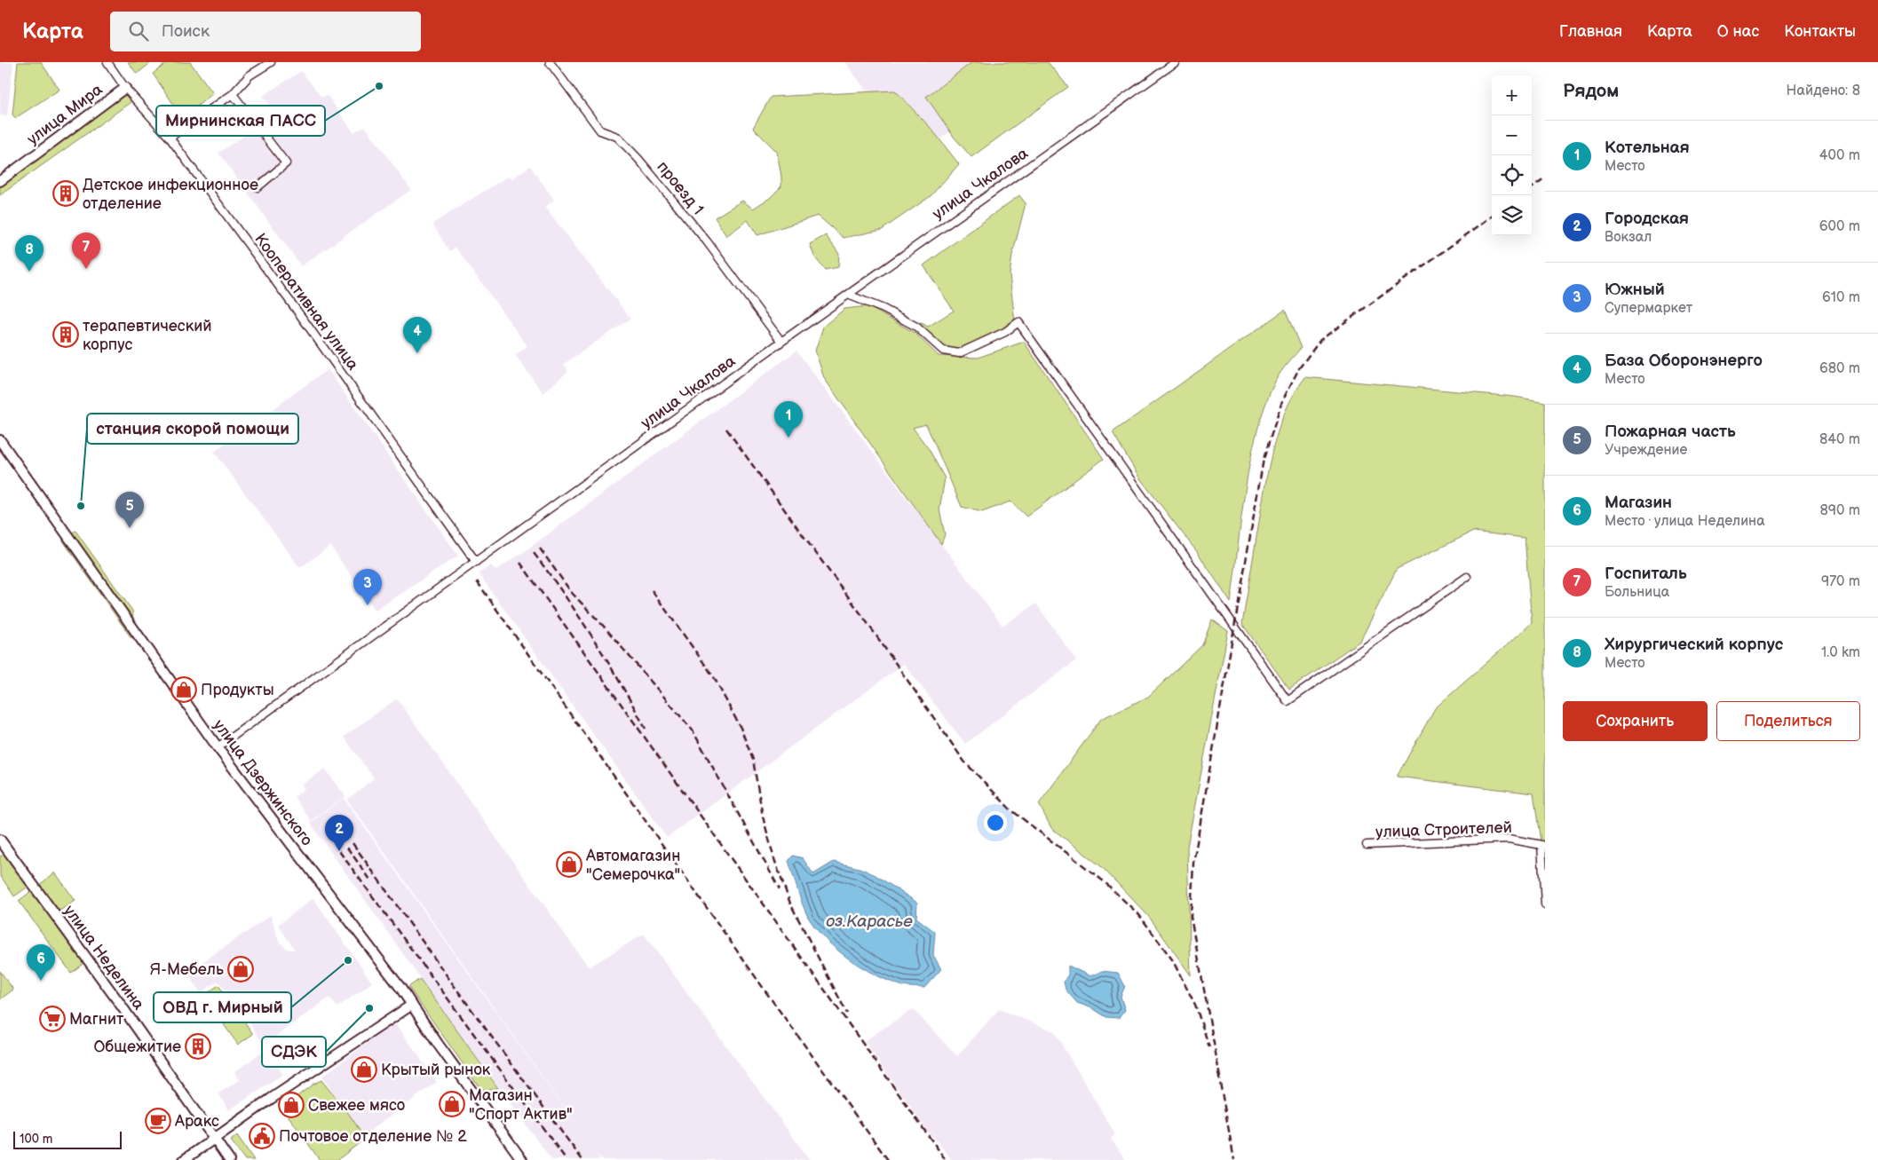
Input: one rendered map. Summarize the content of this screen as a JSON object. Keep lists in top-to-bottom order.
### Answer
{
  "streets": {
    "street": [
      "улица Мира",
      "улица Чкалова",
      "проезд 1",
      "Кооперативная улица",
      "улица Дзержинского",
      "улица Строителей",
      "улица Неделина"
    ]
  },
  "crossings": [
    ["улица Мира", "Кооперативная улица"],
    ["улица Чкалова", "проезд 1"],
    ["улица Чкалова", "Кооперативная улица"],
    ["улица Чкалова", "улица Дзержинского"]
  ],
  "water": ["оз.Карасье"],
  "places": {
    "other": [
      "Мирнинская ПАСС",
      "станция скорой помощи",
      "ОВД г. Мирный",
      "СДЭК"
    ],
    "building": ["Детское инфекционное отделение", "терапевтический корпус", "Общежитие"],
    "shop": [
      "Продукты",
      "Автомагазин \"Семерочка\"",
      "Я-Мебель",
      "Крытый рынок",
      "Магазин \"Спорт Актив\"",
      "Свежее мясо"
    ],
    "supermarket": ["Магнит"],
    "cafe": ["Аракс"],
    "public building": ["Почтовое отделение № 2"]
  },
  "scale_bar": "100 m",
  "page": {
    "header": "Карта",
    "search": "Поиск",
    "nav": [
      "Главная",
      "Карта",
      "О нас",
      "Контакты"
    ],
    "heading": ["Рядом", "Найдено: 8"],
    "map_buttons": ["+", "−"],
    "list": [
      {
        "mark": "1",
        "name": "Котельная",
        "note": "Место",
        "value": "400 m"
      },
      {
        "mark": "2",
        "name": "Городская",
        "note": "Вокзал",
        "value": "600 m"
      },
      {
        "mark": "3",
        "name": "Южный",
        "note": "Супермаркет",
        "value": "610 m"
      },
      {
        "mark": "4",
        "name": "База Оборонэнерго",
        "note": "Место",
        "value": "680 m"
      },
      {
        "mark": "5",
        "name": "Пожарная часть",
        "note": "Учреждение",
        "value": "840 m"
      },
      {
        "mark": "6",
        "name": "Магазин",
        "note": "Место · улица Неделина",
        "value": "890 m"
      },
      {
        "mark": "7",
        "name": "Госпиталь",
        "note": "Больница",
        "value": "970 m"
      },
      {
        "mark": "8",
        "name": "Хирургический корпус",
        "note": "Место",
        "value": "1.0 km"
      }
    ],
    "pins": [
      "7",
      "8",
      "4",
      "1",
      "5",
      "3",
      "2",
      "6"
    ],
    "buttons": ["Сохранить", "Поделиться"],
    "scale": "100 m"
  }
}
